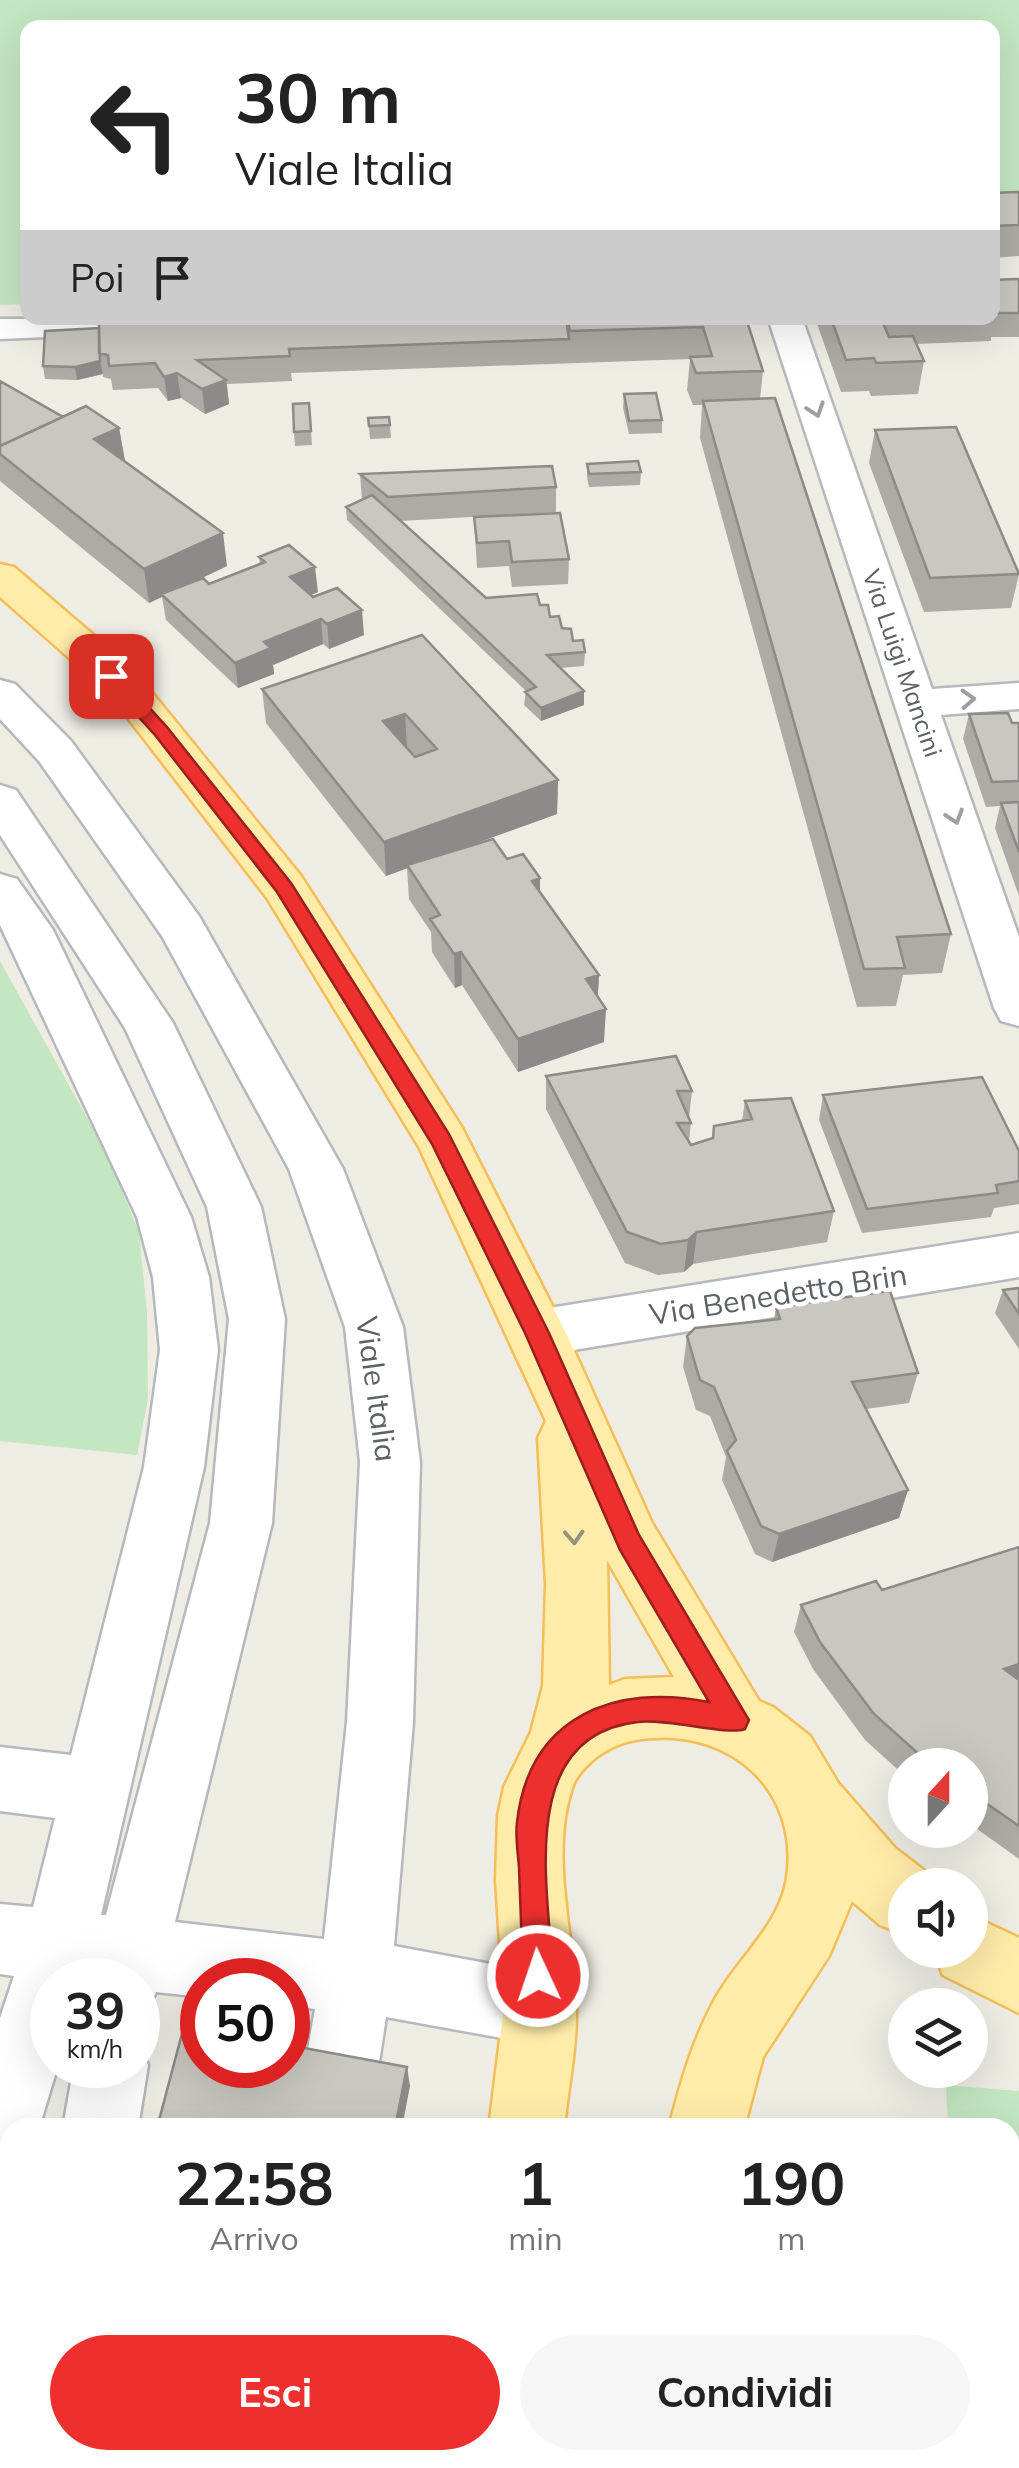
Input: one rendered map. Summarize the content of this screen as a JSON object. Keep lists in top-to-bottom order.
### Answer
{
  "streets": {
    "street": ["Via Luigi Mancini", "Via Benedetto Brin", "Viale Italia"]
  },
  "one_way": ["Via Luigi Mancini"],
  "north": "top",
  "page": {
    "turn": ["30 m", "Viale Italia"],
    "then": "Poi",
    "speed": "39 km/h",
    "limit": "50",
    "eta": [
      "22:58",
      "Arrivo",
      "1",
      "min",
      "190",
      "m"
    ],
    "buttons": ["Esci", "Condividi"]
  }
}
